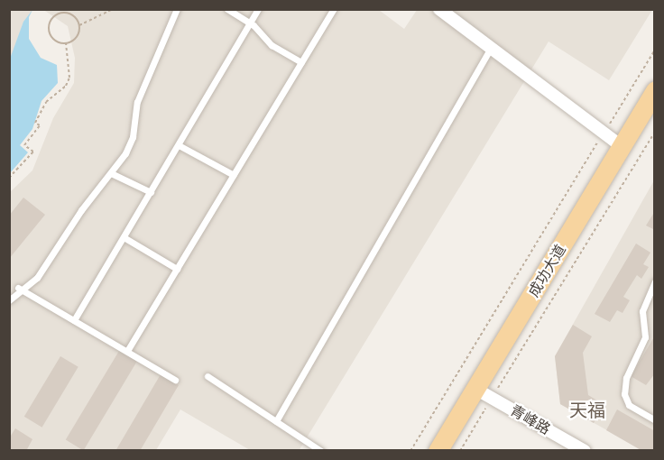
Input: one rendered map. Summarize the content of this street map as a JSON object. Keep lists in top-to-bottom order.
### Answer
{
  "streets": {
    "main road": ["成功大道"],
    "street": ["青峰路"]
  },
  "crossings": [
    ["成功大道", "青峰路"]
  ],
  "districts": ["天福"]
}
